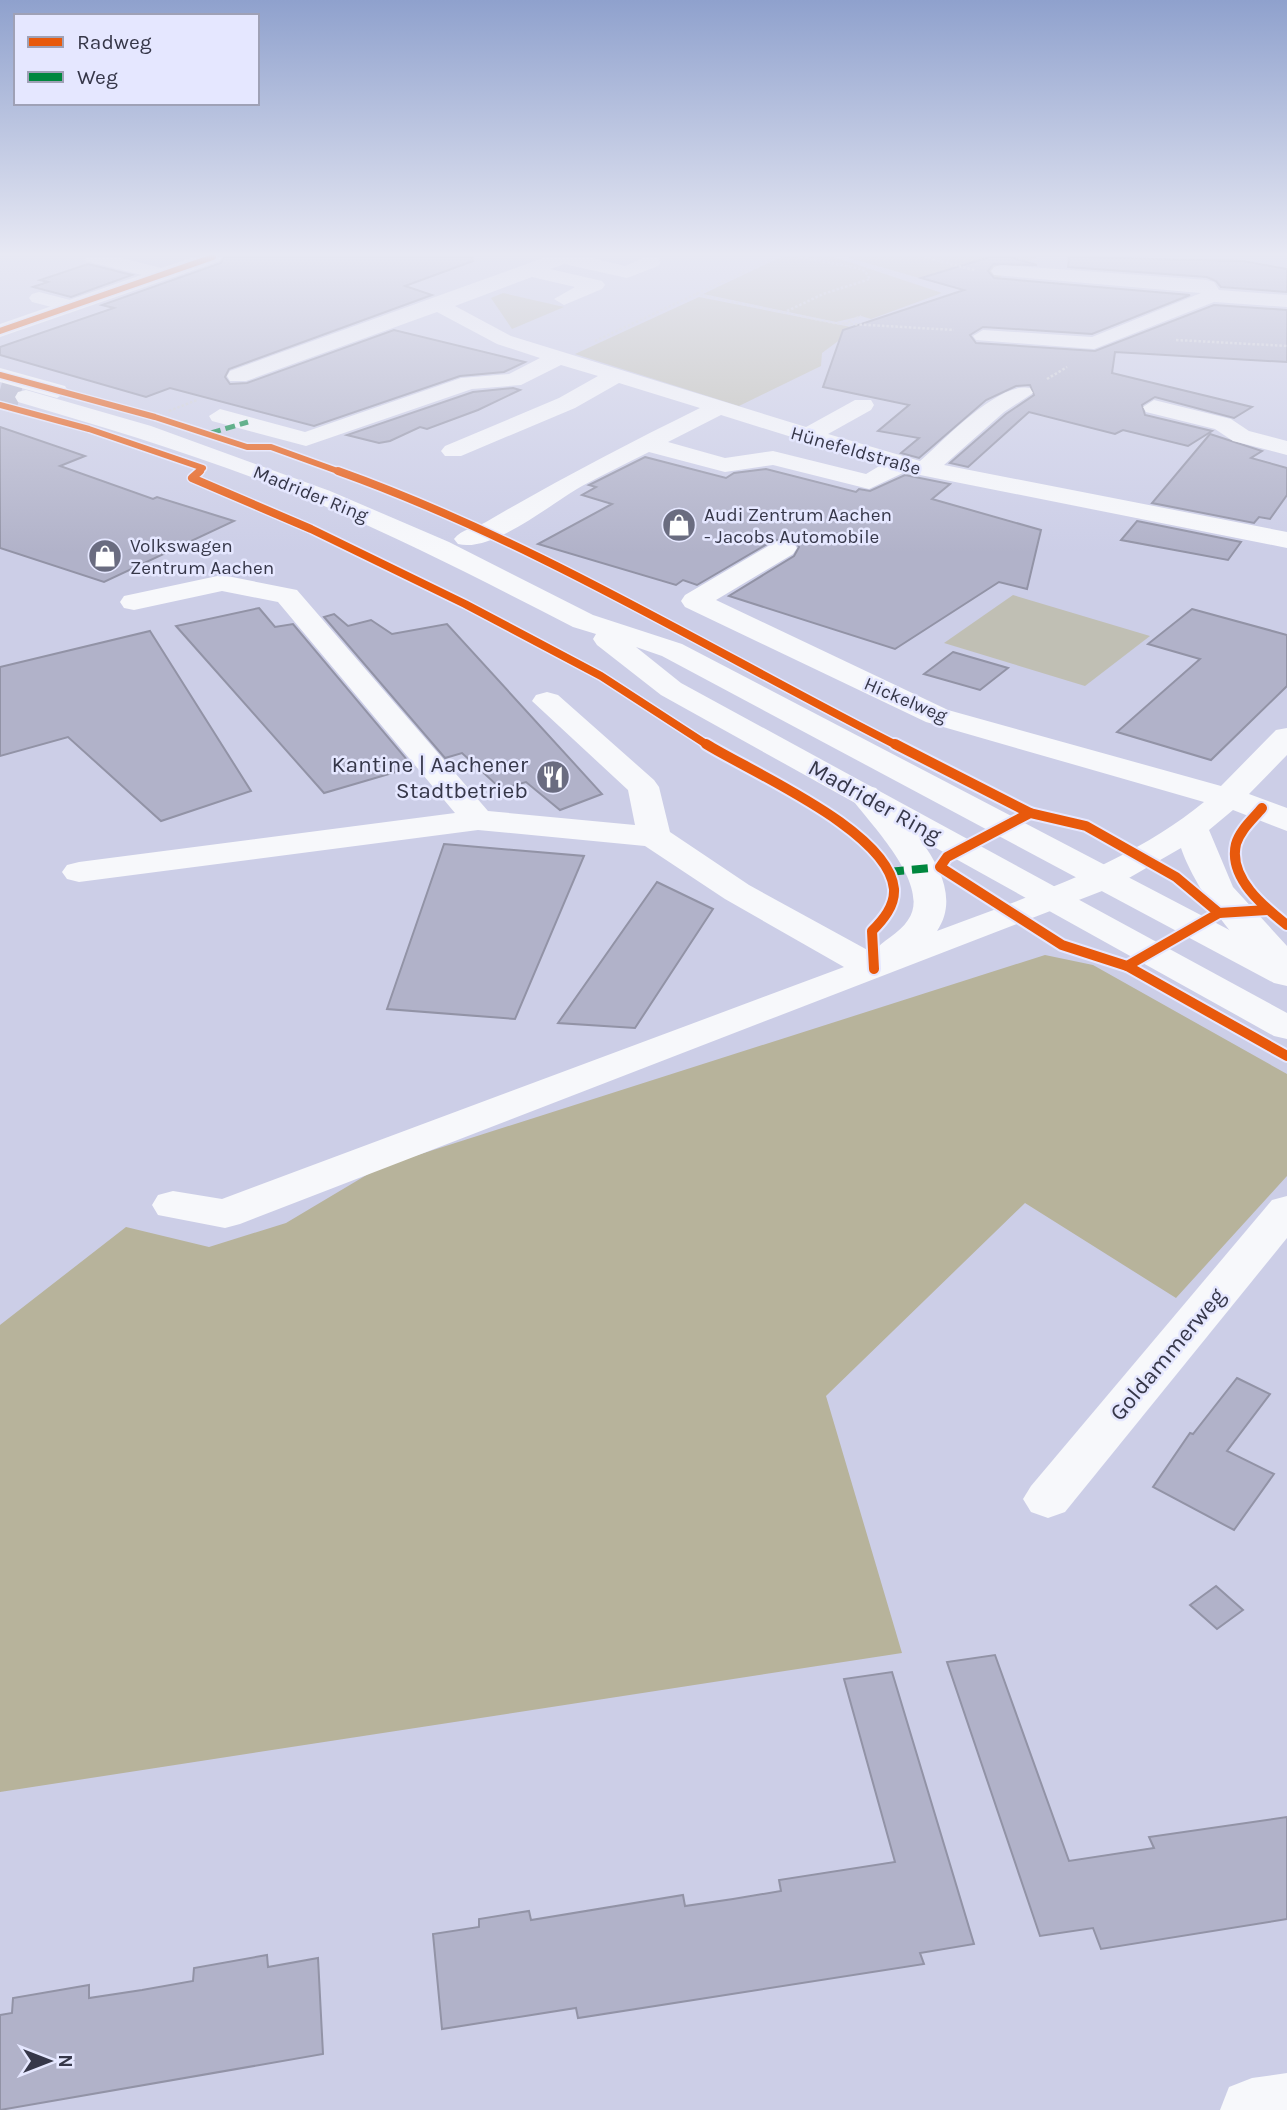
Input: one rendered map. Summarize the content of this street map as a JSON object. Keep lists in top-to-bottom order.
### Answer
{
  "streets": {
    "main road": [
      "Hünefeldstraße",
      "Madrider Ring",
      "Hickelweg",
      "Goldammerweg"
    ]
  },
  "places": {
    "shop": ["Audi Zentrum Aachen - Jacobs Automobile", "Volkswagen Zentrum Aachen"],
    "restaurant": ["Kantine | Aachener Stadtbetrieb"]
  },
  "legend": ["Radweg", "Weg"],
  "north": "right"
}
